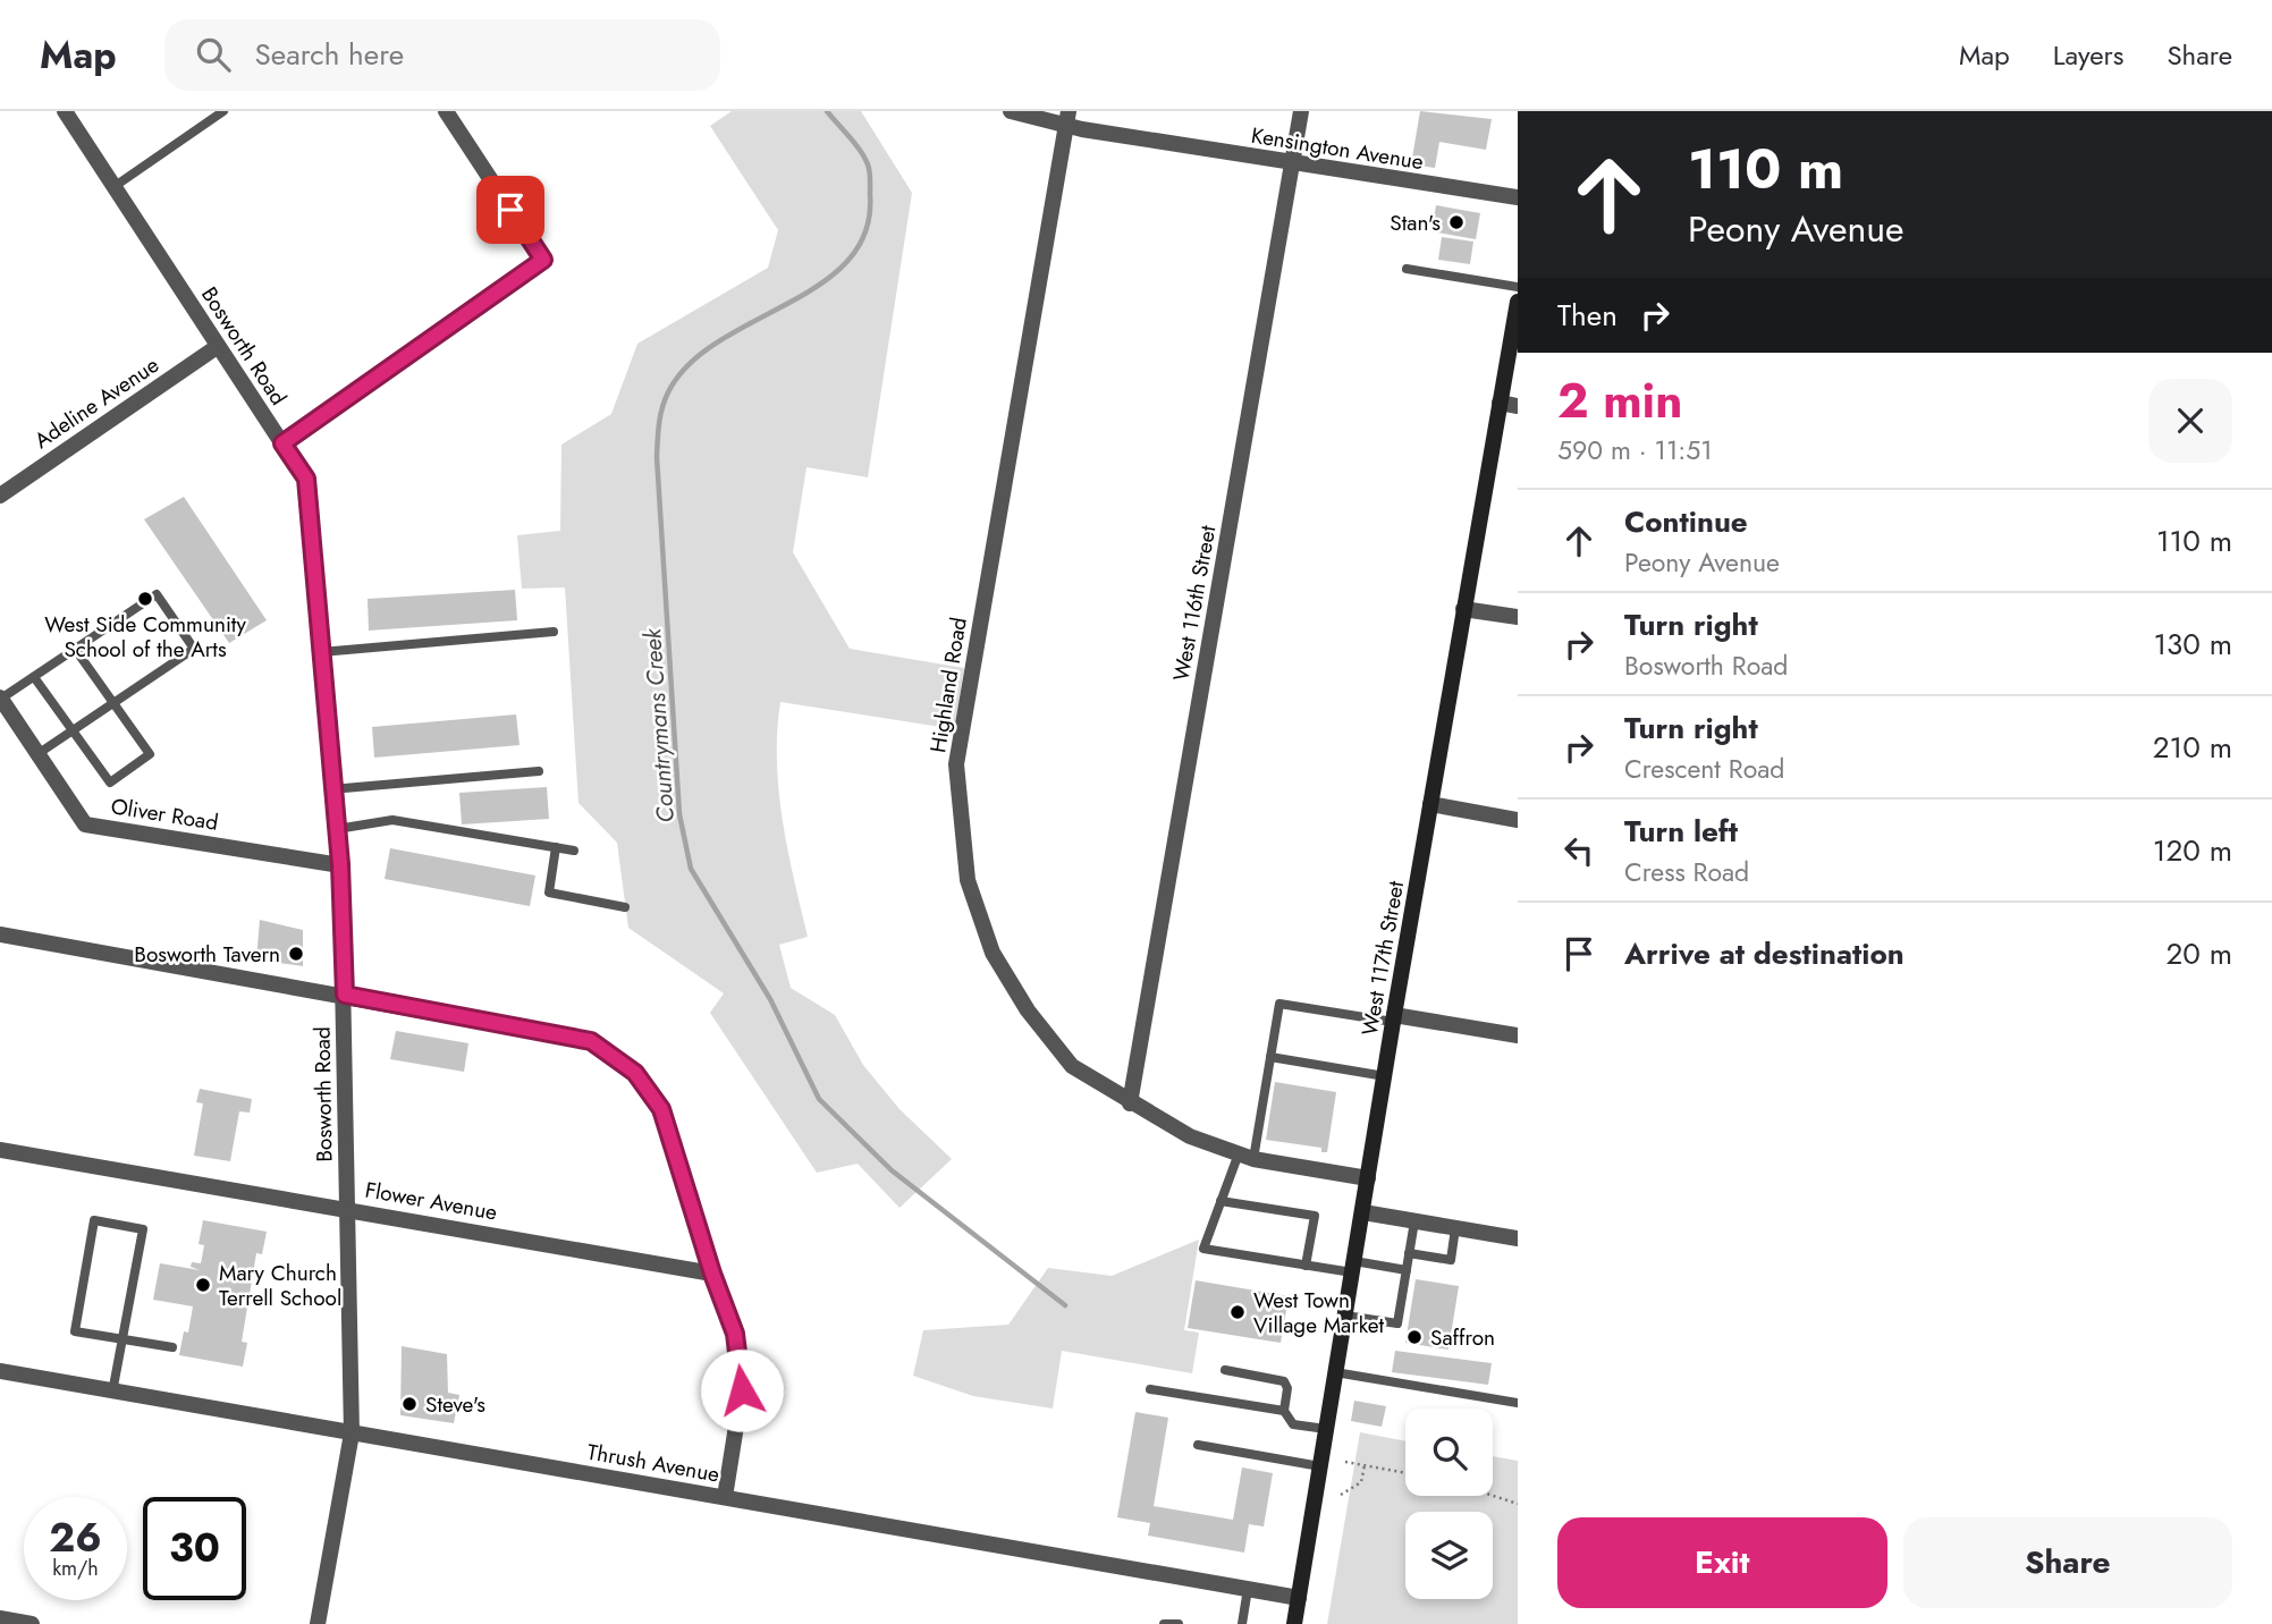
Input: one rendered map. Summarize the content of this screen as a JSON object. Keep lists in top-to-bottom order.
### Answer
{
  "streets": {
    "main road": ["West 117th Street"],
    "street": [
      "Kensington Avenue",
      "Bosworth Road",
      "Adeline Avenue",
      "West 116th Street",
      "Highland Road",
      "Oliver Road",
      "Flower Avenue",
      "Thrush Avenue"
    ]
  },
  "crossings": [
    ["Kensington Avenue", "West 116th Street"],
    ["Kensington Avenue", "Highland Road"],
    ["Bosworth Road", "Adeline Avenue"],
    ["Bosworth Road", "Oliver Road"],
    ["Bosworth Road", "Flower Avenue"],
    ["Bosworth Road", "Thrush Avenue"],
    ["West 116th Street", "Highland Road"],
    ["Highland Road", "West 117th Street"],
    ["West 117th Street", "Thrush Avenue"]
  ],
  "water": ["Countrymans Creek"],
  "places": [
    "Stan's",
    "West Side Community School of the Arts",
    "Bosworth Tavern",
    "Mary Church Terrell School",
    "West Town Village Market",
    "Saffron",
    "Steve's"
  ],
  "page": {
    "header": "Map",
    "search": "Search here",
    "nav": ["Map", "Layers", "Share"],
    "turn": ["110 m", "Peony Avenue"],
    "then": "Then",
    "heading": ["2 min", "590 m · 11:51"],
    "list": [
      {
        "name": "Continue",
        "note": "Peony Avenue",
        "value": "110 m"
      },
      {
        "name": "Turn right",
        "note": "Bosworth Road",
        "value": "130 m"
      },
      {
        "name": "Turn right",
        "note": "Crescent Road",
        "value": "210 m"
      },
      {
        "name": "Turn left",
        "note": "Cress Road",
        "value": "120 m"
      },
      {
        "name": "Arrive at destination",
        "value": "20 m"
      }
    ],
    "speed": "26 km/h",
    "limit": "30",
    "buttons": ["Exit", "Share"]
  }
}
